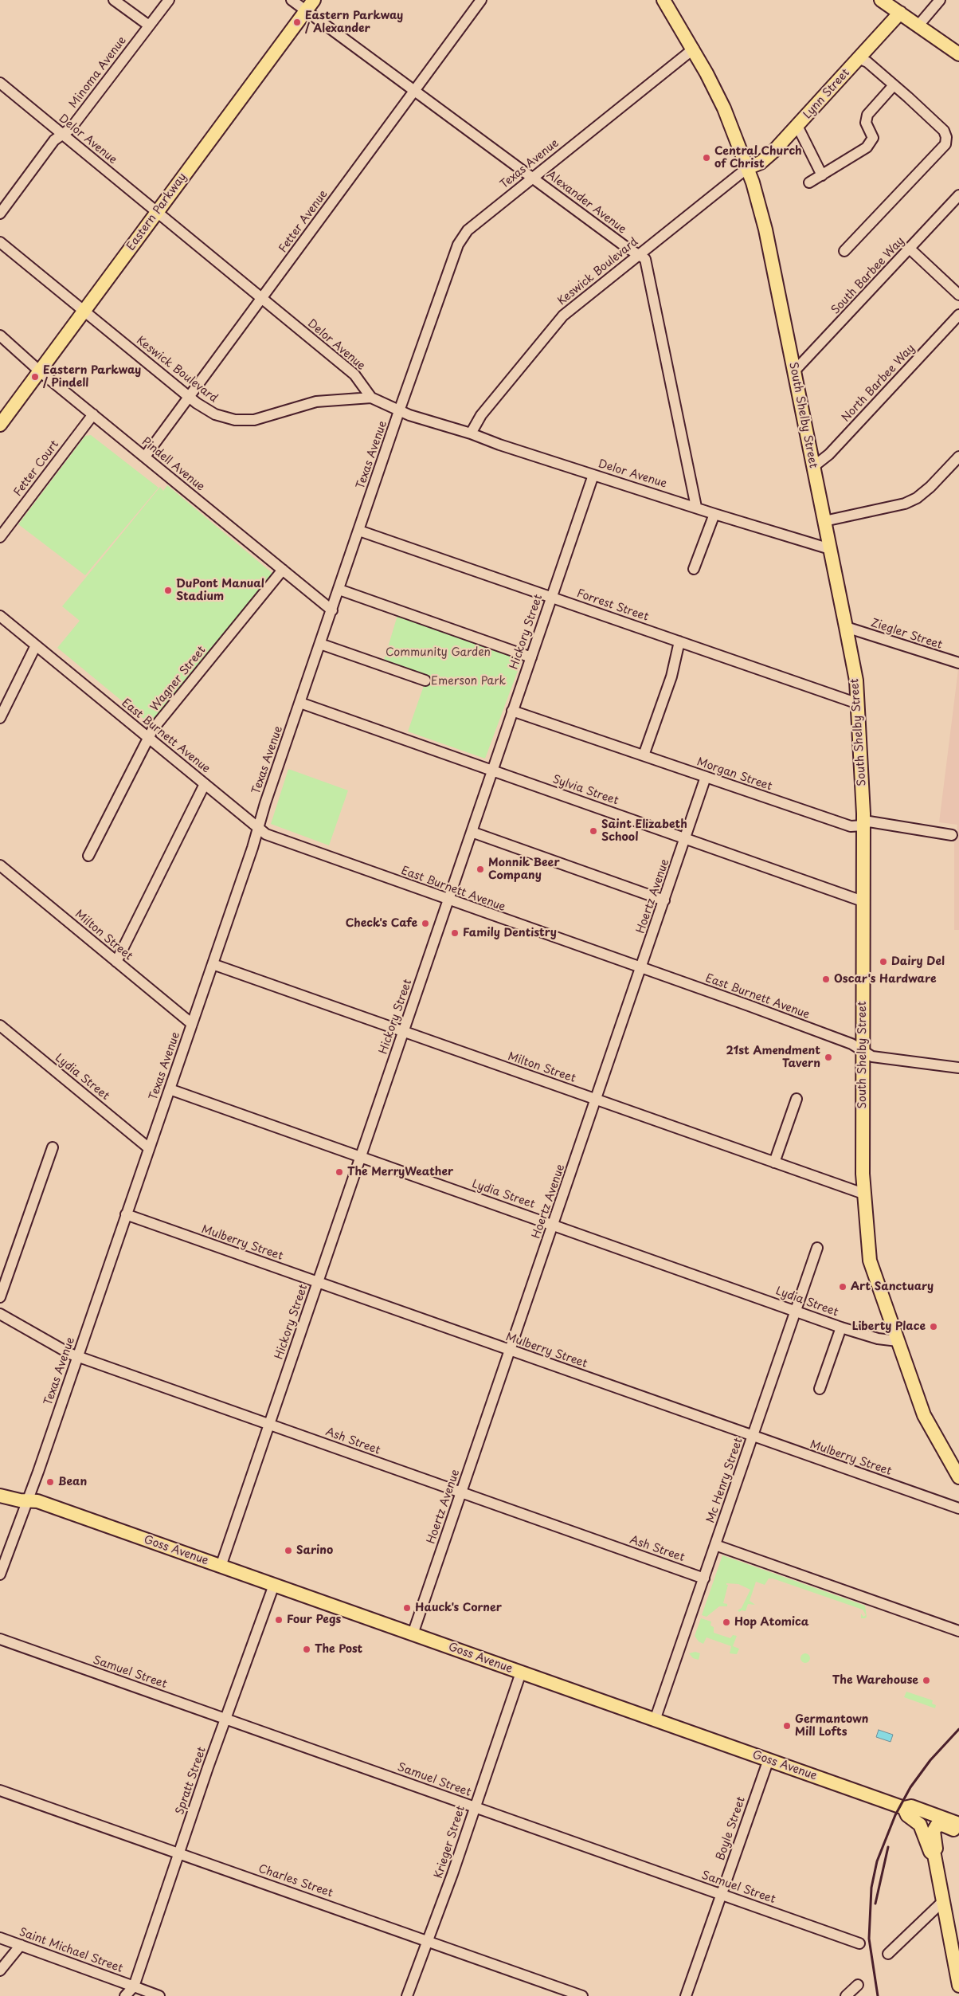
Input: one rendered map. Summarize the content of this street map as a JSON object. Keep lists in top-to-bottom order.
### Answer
{
  "streets": {
    "main road": [
      "Lynn Street",
      "Eastern Parkway",
      "South Shelby Street",
      "Goss Avenue"
    ],
    "street": [
      "Minoma Avenue",
      "Delor Avenue",
      "Texas Avenue",
      "Alexander Avenue",
      "Fetter Avenue",
      "Keswick Boulevard",
      "South Barbee Way",
      "North Barbee Way",
      "Pindell Avenue",
      "Fetter Court",
      "Forrest Street",
      "Hickory Street",
      "Ziegler Street",
      "Wagner Street",
      "East Burnett Avenue",
      "Morgan Street",
      "Sylvia Street",
      "Hoertz Avenue",
      "Milton Street",
      "Lydia Street",
      "Mulberry Street",
      "Ash Street",
      "Mc Henry Street",
      "Samuel Street",
      "Spratt Street",
      "Boyle Street",
      "Krieger Street",
      "Charles Street",
      "Saint Michael Street"
    ]
  },
  "crossings": [
    ["Minoma Avenue", "Delor Avenue"],
    ["Lynn Street", "Keswick Boulevard"],
    ["Lynn Street", "South Shelby Street"],
    ["Delor Avenue", "Texas Avenue"],
    ["Delor Avenue", "Alexander Avenue"],
    ["Delor Avenue", "Eastern Parkway"],
    ["Delor Avenue", "Fetter Avenue"],
    ["Delor Avenue", "Keswick Boulevard"],
    ["Delor Avenue", "South Shelby Street"],
    ["Delor Avenue", "Hickory Street"],
    ["Texas Avenue", "Alexander Avenue"],
    ["Texas Avenue", "South Shelby Street"],
    ["Texas Avenue", "Pindell Avenue"],
    ["Texas Avenue", "Forrest Street"],
    ["Texas Avenue", "East Burnett Avenue"],
    ["Texas Avenue", "Sylvia Street"],
    ["Texas Avenue", "Milton Street"],
    ["Texas Avenue", "Lydia Street"],
    ["Texas Avenue", "Mulberry Street"],
    ["Texas Avenue", "Ash Street"],
    ["Texas Avenue", "Goss Avenue"],
    ["Alexander Avenue", "Eastern Parkway"],
    ["Alexander Avenue", "Fetter Avenue"],
    ["Alexander Avenue", "Keswick Boulevard"],
    ["Eastern Parkway", "Keswick Boulevard"],
    ["Eastern Parkway", "Pindell Avenue"],
    ["Fetter Avenue", "Keswick Boulevard"],
    ["Fetter Avenue", "Pindell Avenue"],
    ["Keswick Boulevard", "South Shelby Street"],
    ["South Barbee Way", "South Shelby Street"],
    ["North Barbee Way", "South Shelby Street"],
    ["South Shelby Street", "Forrest Street"],
    ["South Shelby Street", "Ziegler Street"],
    ["South Shelby Street", "East Burnett Avenue"],
    ["South Shelby Street", "Morgan Street"],
    ["South Shelby Street", "Sylvia Street"],
    ["South Shelby Street", "Milton Street"],
    ["South Shelby Street", "Lydia Street"],
    ["Pindell Avenue", "Fetter Court"],
    ["Pindell Avenue", "Wagner Street"],
    ["Forrest Street", "Hickory Street"],
    ["Hickory Street", "East Burnett Avenue"],
    ["Hickory Street", "Morgan Street"],
    ["Hickory Street", "Sylvia Street"],
    ["Hickory Street", "Milton Street"],
    ["Hickory Street", "Lydia Street"],
    ["Hickory Street", "Mulberry Street"],
    ["Hickory Street", "Ash Street"],
    ["Hickory Street", "Goss Avenue"],
    ["Wagner Street", "East Burnett Avenue"],
    ["East Burnett Avenue", "Hoertz Avenue"],
    ["Morgan Street", "Hoertz Avenue"],
    ["Sylvia Street", "Hoertz Avenue"],
    ["Hoertz Avenue", "Milton Street"],
    ["Hoertz Avenue", "Lydia Street"],
    ["Hoertz Avenue", "Mulberry Street"],
    ["Hoertz Avenue", "Ash Street"],
    ["Hoertz Avenue", "Goss Avenue"],
    ["Lydia Street", "Mc Henry Street"],
    ["Mulberry Street", "Mc Henry Street"],
    ["Ash Street", "Mc Henry Street"],
    ["Mc Henry Street", "Goss Avenue"],
    ["Goss Avenue", "Spratt Street"],
    ["Goss Avenue", "Boyle Street"],
    ["Goss Avenue", "Krieger Street"],
    ["Samuel Street", "Spratt Street"],
    ["Samuel Street", "Boyle Street"],
    ["Samuel Street", "Krieger Street"],
    ["Spratt Street", "Charles Street"],
    ["Spratt Street", "Saint Michael Street"],
    ["Krieger Street", "Charles Street"]
  ],
  "parks": ["Community Garden", "Emerson Park"],
  "places": [
    "Eastern Parkway / Alexander",
    "Central Church of Christ",
    "Eastern Parkway / Pindell",
    "DuPont Manual Stadium",
    "Saint Elizabeth School",
    "Monnik Beer Company",
    "Check's Cafe",
    "Family Dentistry",
    "Dairy Del",
    "Oscar's Hardware",
    "21st Amendment Tavern",
    "The MerryWeather",
    "Art Sanctuary",
    "Liberty Place",
    "Bean",
    "Sarino",
    "Hauck's Corner",
    "Four Pegs",
    "Hop Atomica",
    "The Post",
    "The Warehouse",
    "Germantown Mill Lofts"
  ]
}
